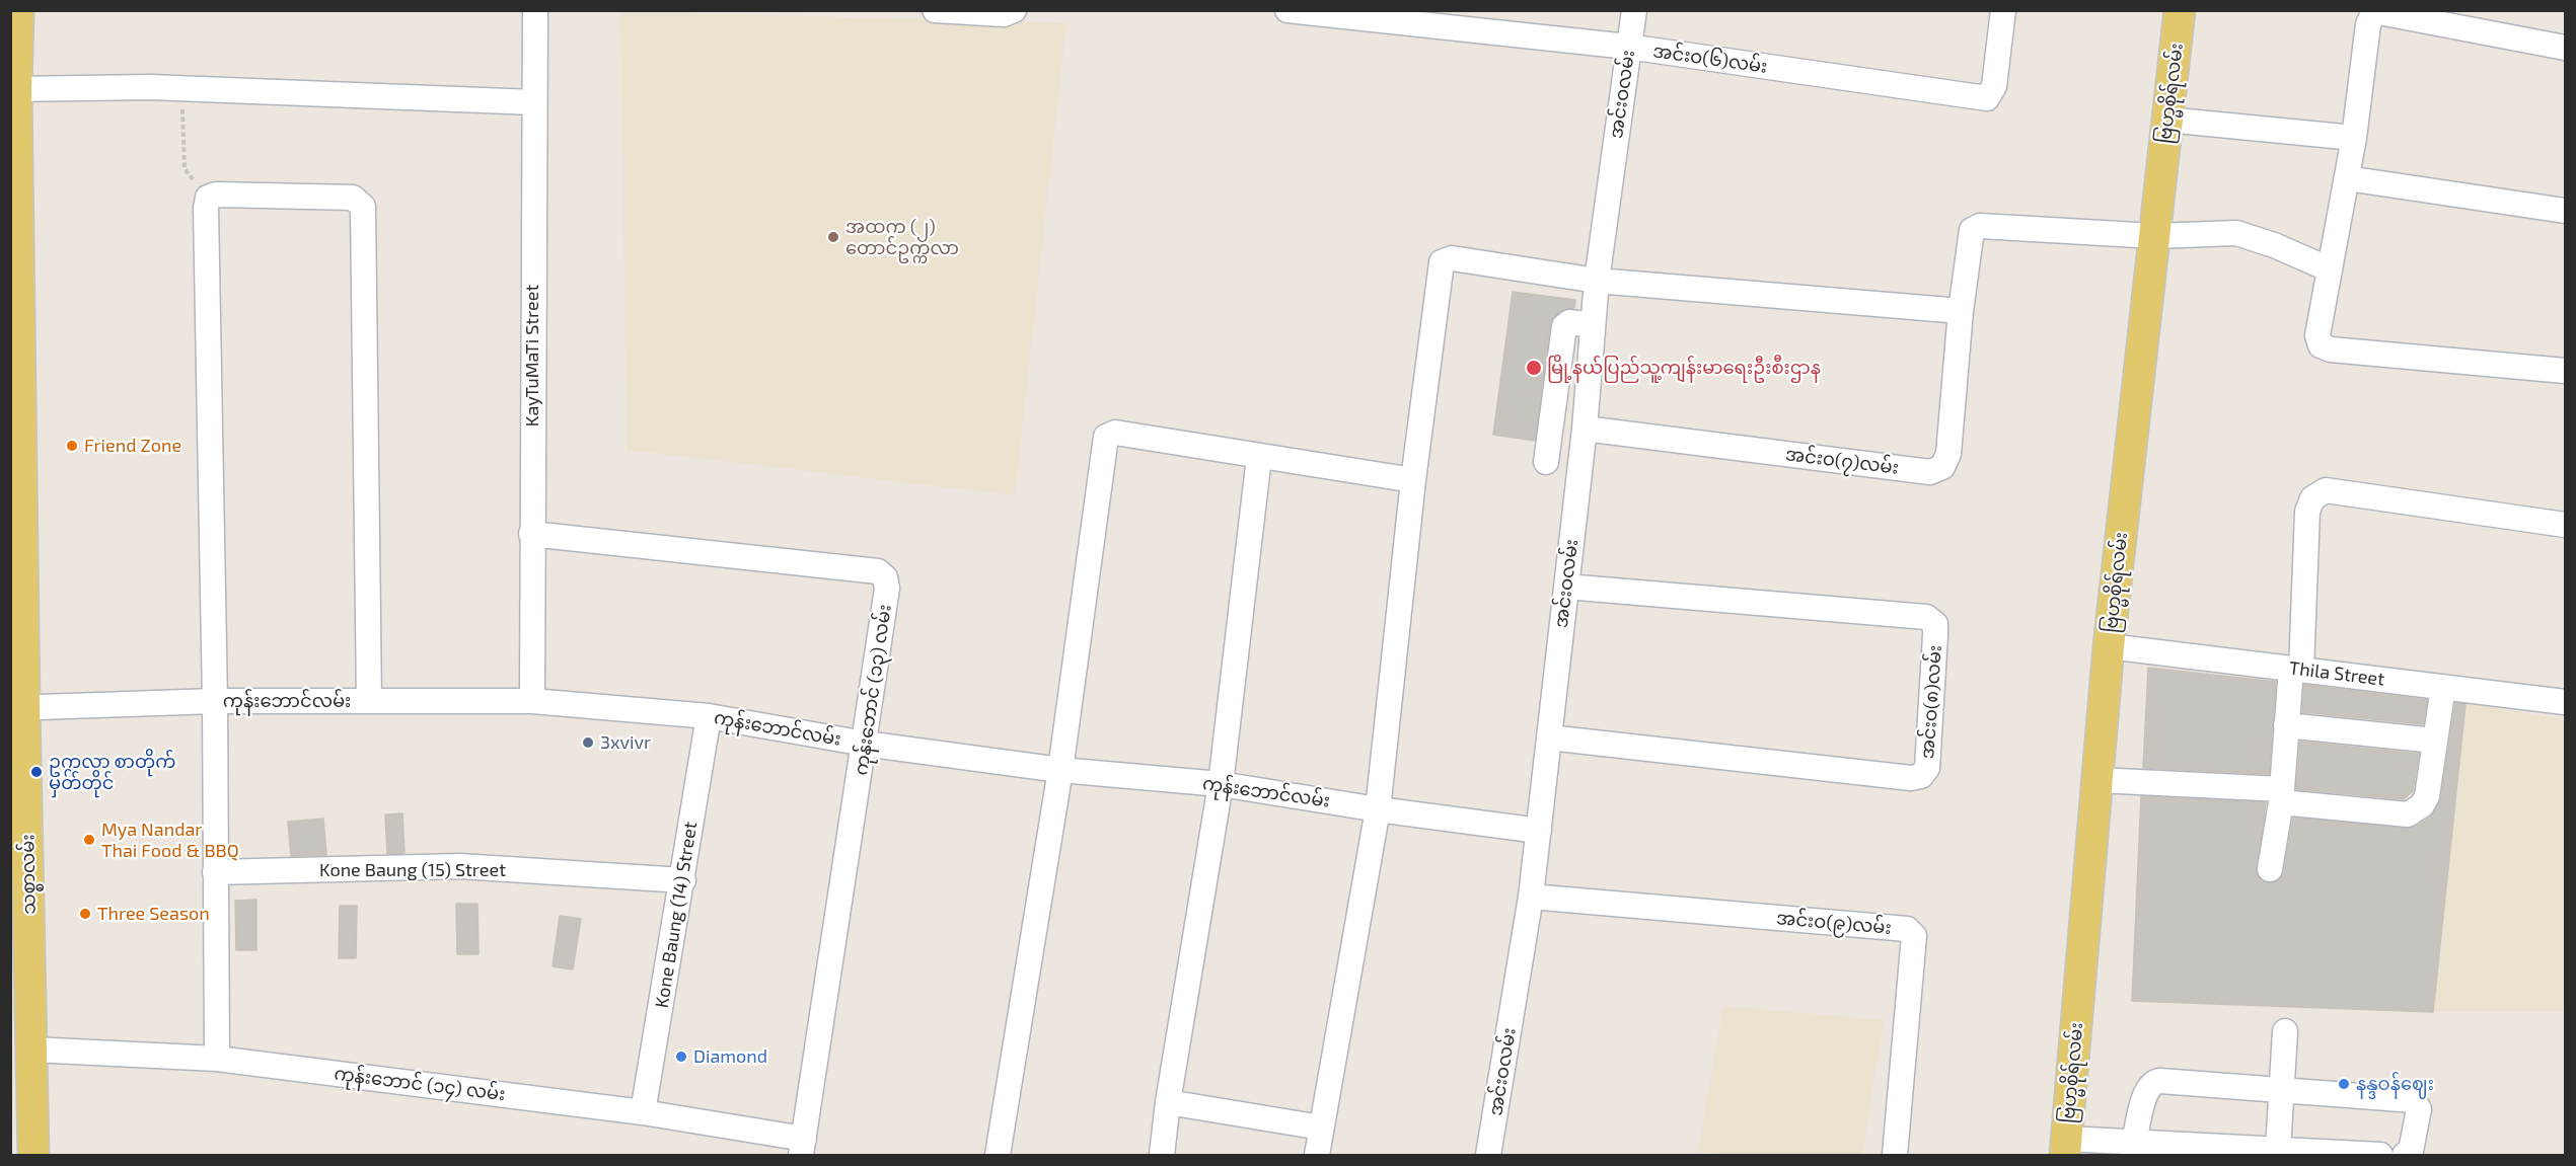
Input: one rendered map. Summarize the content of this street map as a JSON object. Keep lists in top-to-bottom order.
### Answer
{
  "streets": {
    "main road": ["ဗြဟ္မစိုရ်လမ်း", "သစ္စာလမ်း"],
    "street": [
      "အင်းဝ(၆)လမ်း",
      "အင်းဝလမ်း",
      "KayTuMaTi Street",
      "အင်းဝ(၇)လမ်း",
      "Thila Street",
      "ကုန်းဘောင် (၁၃) လမ်း",
      "ကုန်းဘောင်လမ်း",
      "အင်းဝ(၈)လမ်း",
      "Kone Baung (15) Street",
      "Kone Baung (14) Street",
      "အင်းဝ(၉)လမ်း",
      "ကုန်းဘောင် (၁၄) လမ်း"
    ]
  },
  "crossings": [
    ["အင်းဝ(၆)လမ်း", "အင်းဝလမ်း"],
    ["ဗြဟ္မစိုရ်လမ်း", "အင်းဝ(၇)လမ်း"],
    ["ဗြဟ္မစိုရ်လမ်း", "Thila Street"],
    ["အင်းဝလမ်း", "အင်းဝ(၇)လမ်း"],
    ["အင်းဝလမ်း", "ကုန်းဘောင်လမ်း"],
    ["အင်းဝလမ်း", "အင်းဝ(၈)လမ်း"],
    ["အင်းဝလမ်း", "အင်းဝ(၉)လမ်း"],
    ["KayTuMaTi Street", "ကုန်းဘောင် (၁၃) လမ်း"],
    ["KayTuMaTi Street", "ကုန်းဘောင်လမ်း"],
    ["ကုန်းဘောင် (၁၃) လမ်း", "ကုန်းဘောင်လမ်း"],
    ["ကုန်းဘောင် (၁၃) လမ်း", "ကုန်းဘောင် (၁၄) လမ်း"],
    ["ကုန်းဘောင်လမ်း", "သစ္စာလမ်း"],
    ["ကုန်းဘောင်လမ်း", "Kone Baung (14) Street"],
    ["Kone Baung (15) Street", "Kone Baung (14) Street"],
    ["သစ္စာလမ်း", "ကုန်းဘောင် (၁၄) လမ်း"],
    ["Kone Baung (14) Street", "ကုန်းဘောင် (၁၄) လမ်း"]
  ],
  "places": [
    "အထက (၂) တောင်ဥက္ကလာ",
    "မြို့နယ်ပြည်သူ့ကျန်းမာရေးဦးစီးဌာန",
    "Friend Zone",
    "3xvivr",
    "ဥက္ကလာ စာတိုက် မှတ်တိုင်",
    "Mya Nandar Thai Food & BBQ",
    "Three Season",
    "Diamond",
    "နန္ဒဝန်ဈေး"
  ]
}
